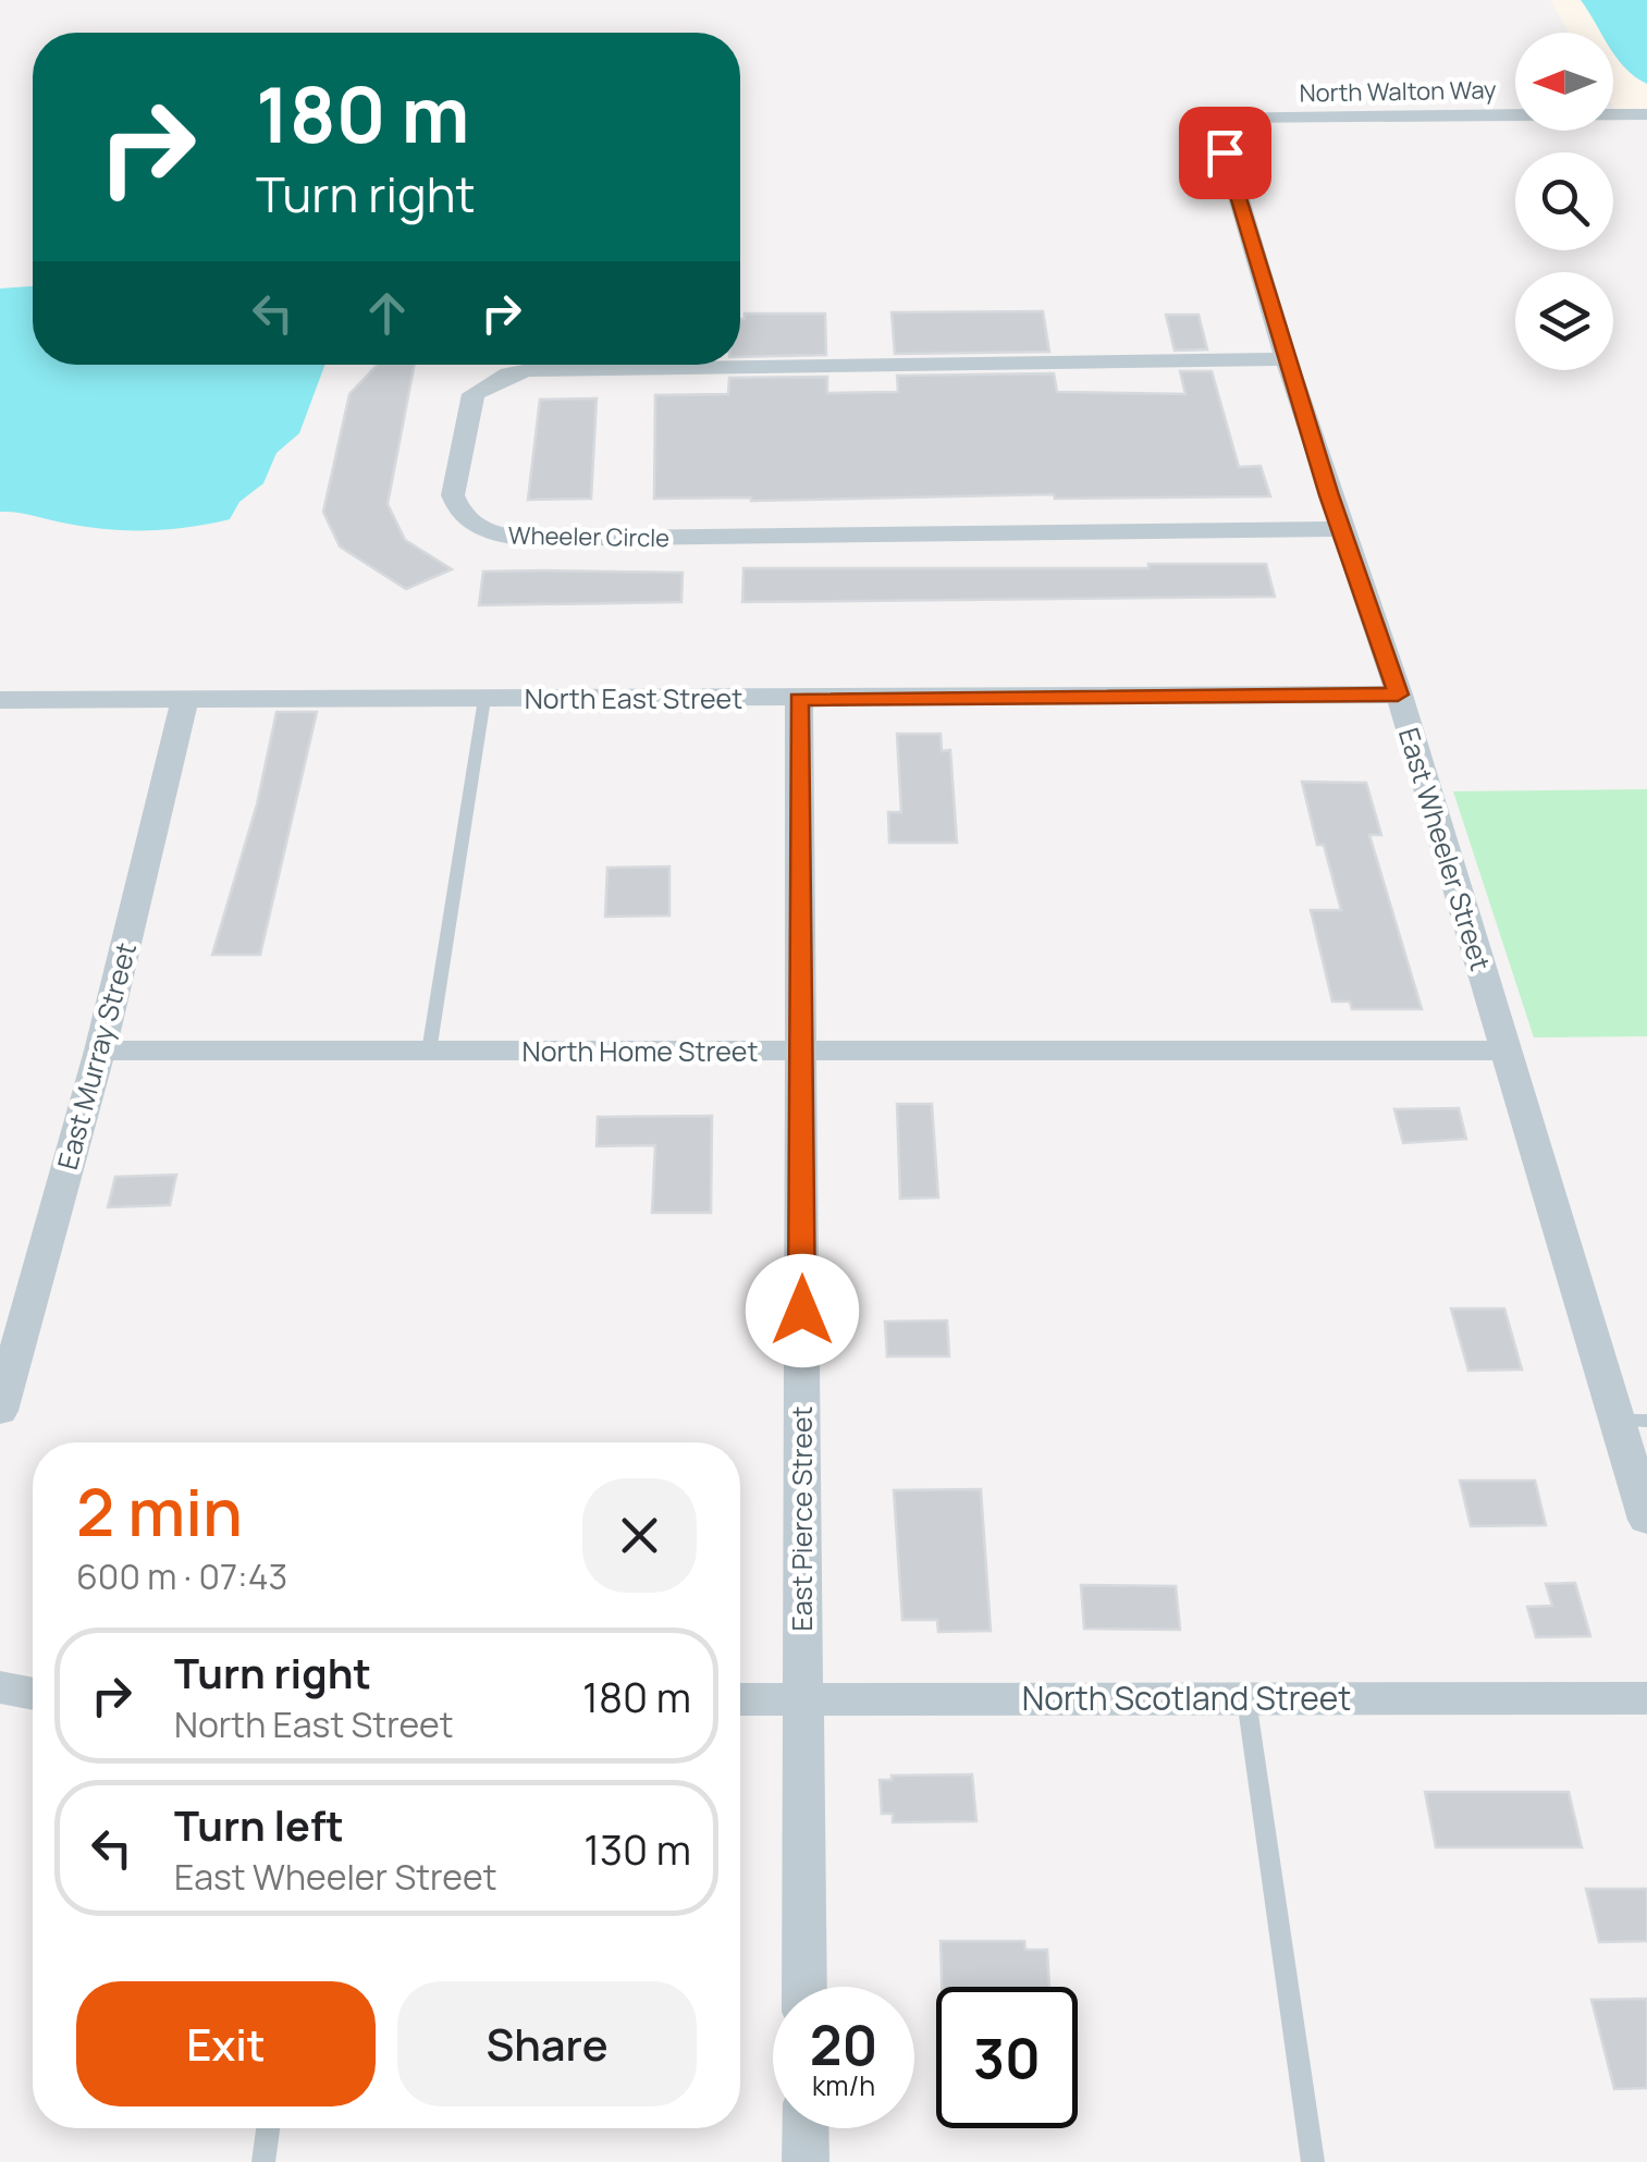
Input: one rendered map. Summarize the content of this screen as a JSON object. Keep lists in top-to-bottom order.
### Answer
{
  "streets": {
    "street": [
      "North Walton Way",
      "Wheeler Circle",
      "North East Street",
      "East Wheeler Street",
      "North Home Street",
      "East Murray Street",
      "East Pierce Street",
      "North Scotland Street"
    ]
  },
  "crossings": [
    ["North Walton Way", "East Wheeler Street"],
    ["Wheeler Circle", "East Wheeler Street"],
    ["North East Street", "East Wheeler Street"],
    ["North East Street", "East Murray Street"],
    ["North East Street", "East Pierce Street"],
    ["East Wheeler Street", "North Home Street"],
    ["North Home Street", "East Murray Street"],
    ["North Home Street", "East Pierce Street"],
    ["East Pierce Street", "North Scotland Street"]
  ],
  "north": "left",
  "page": {
    "turn": ["180 m", "Turn right"],
    "heading": ["2 min", "600 m · 07:43"],
    "list": [
      {
        "name": "Turn right",
        "note": "North East Street",
        "value": "180 m"
      },
      {
        "name": "Turn left",
        "note": "East Wheeler Street",
        "value": "130 m"
      }
    ],
    "buttons": ["Exit", "Share"],
    "speed": "20 km/h",
    "limit": "30"
  }
}
